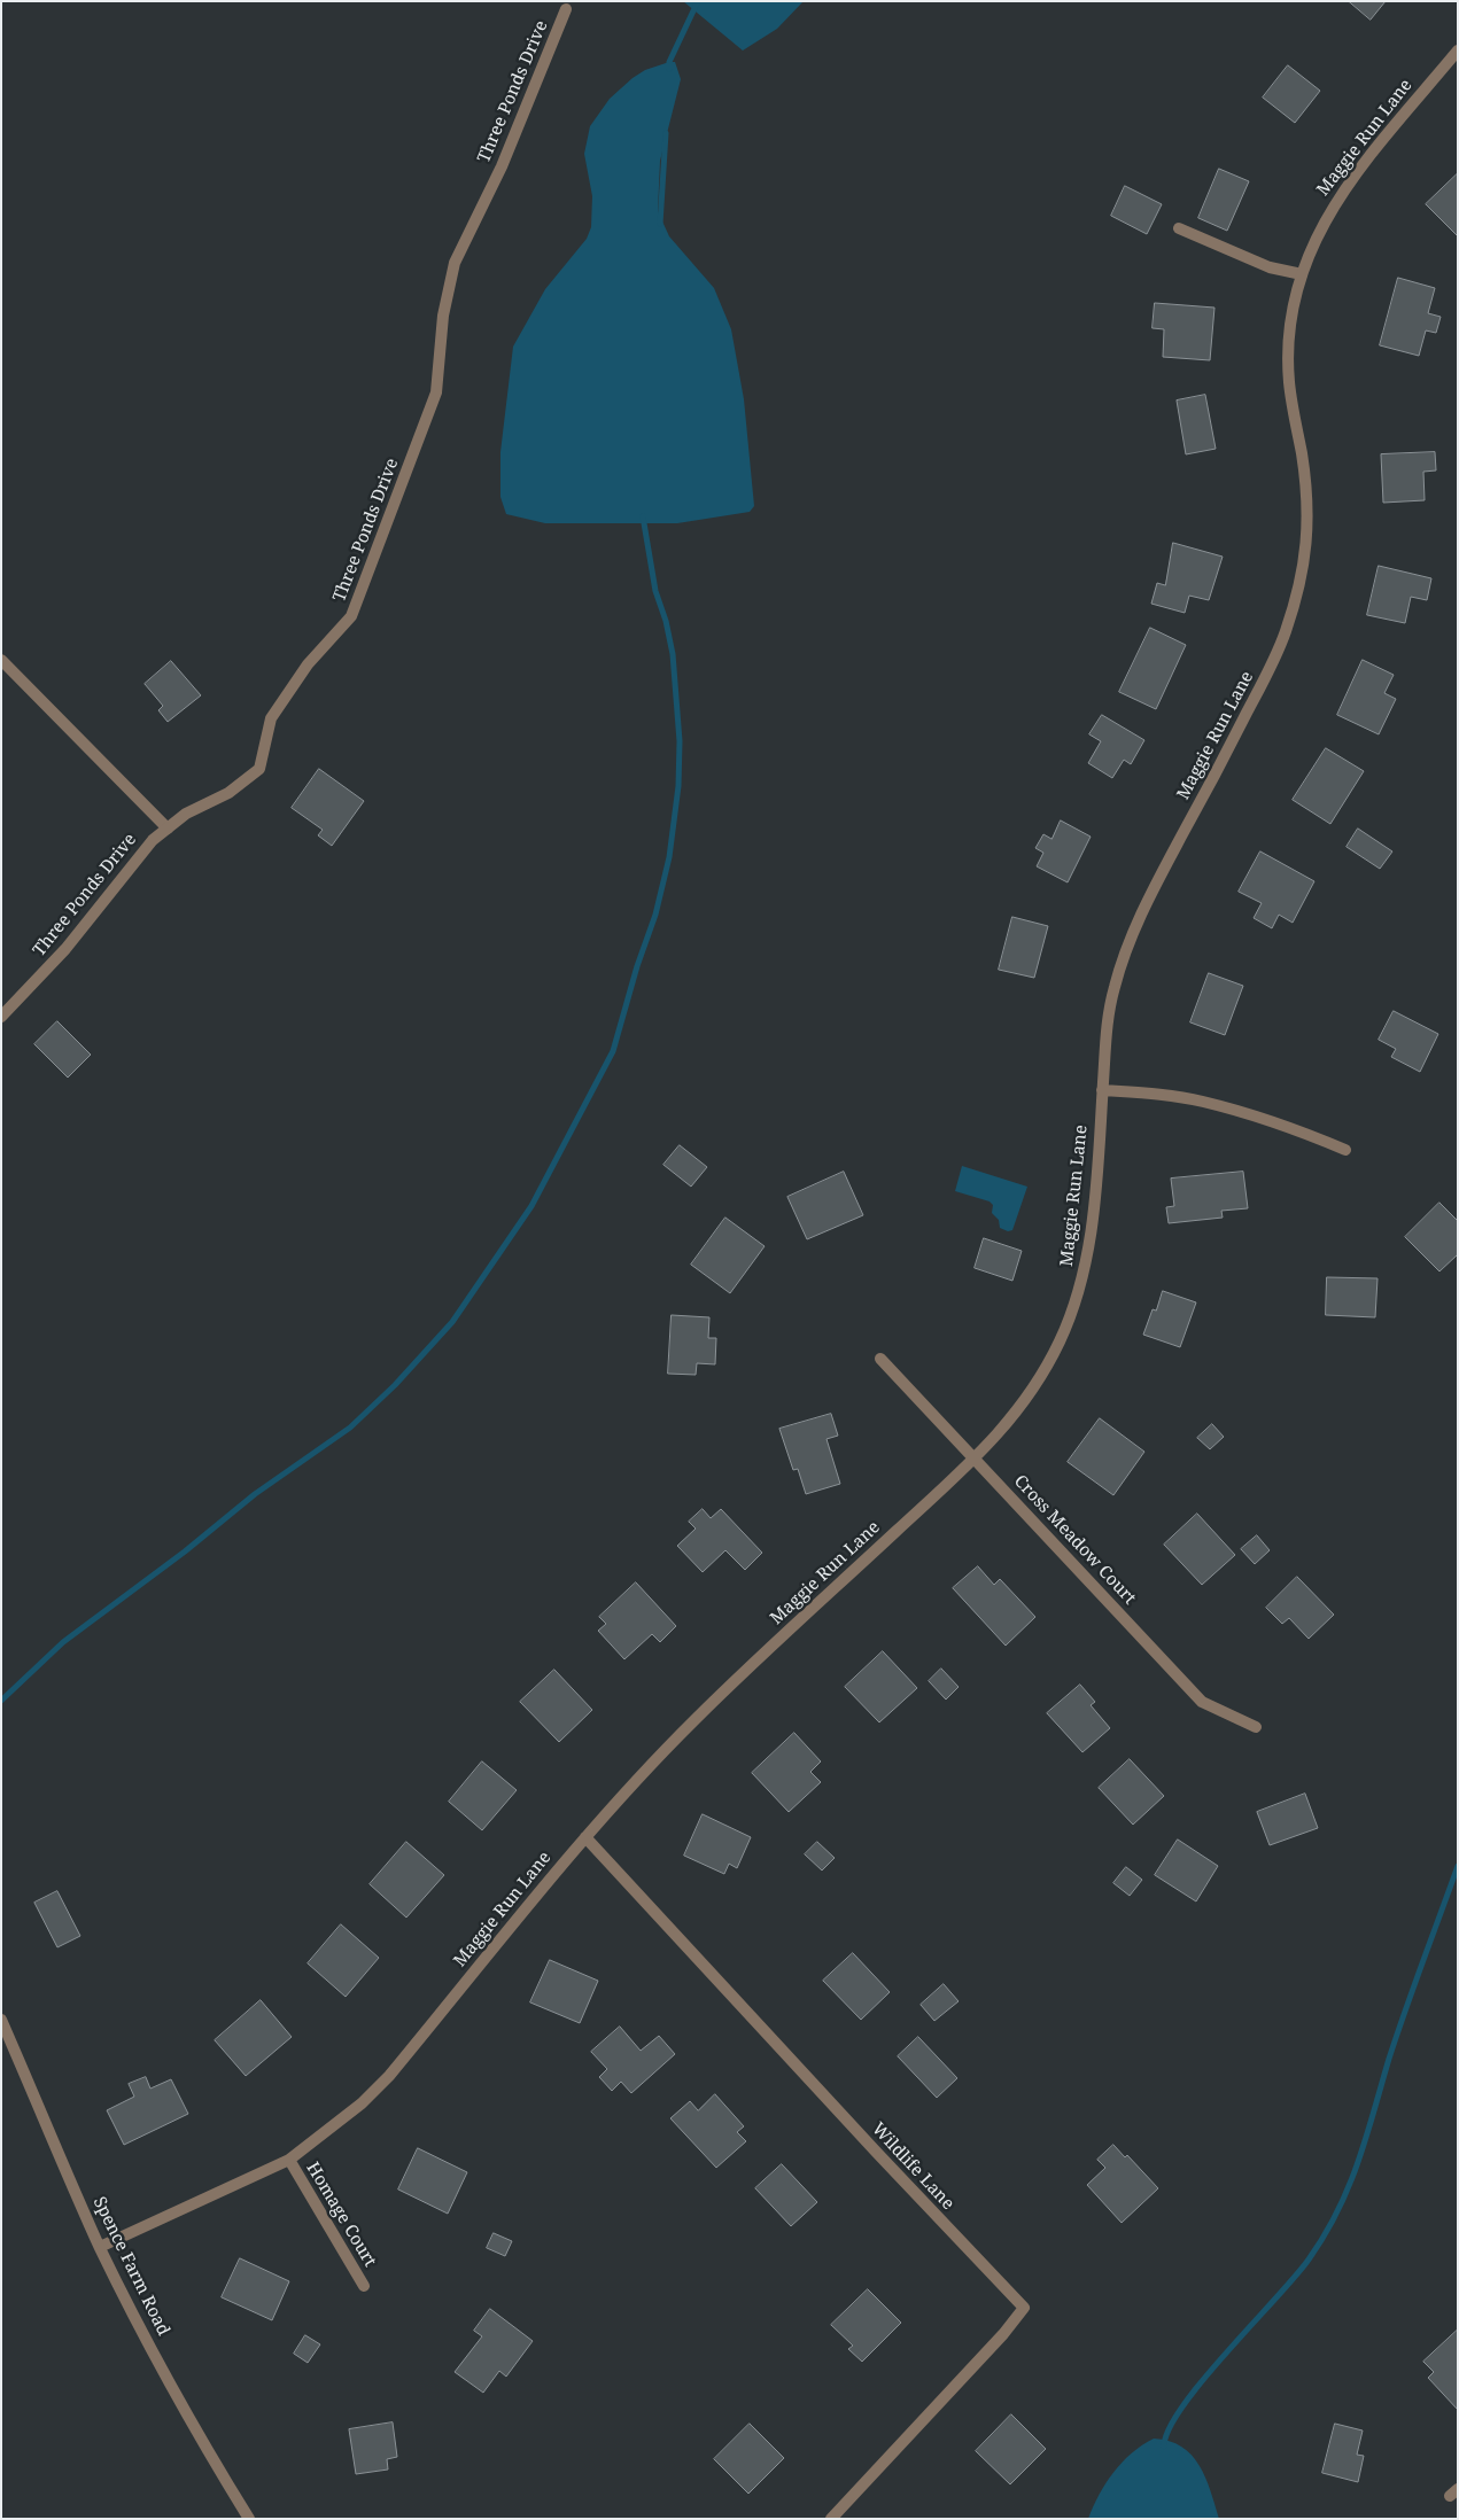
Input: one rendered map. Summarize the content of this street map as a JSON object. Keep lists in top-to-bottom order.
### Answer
{
  "streets": {
    "street": [
      "Three Ponds Drive",
      "Maggie Run Lane",
      "Cross Meadow Court",
      "Wildlife Lane",
      "Homage Court",
      "Spence Farm Road"
    ]
  },
  "crossings": [
    ["Maggie Run Lane", "Cross Meadow Court"],
    ["Maggie Run Lane", "Wildlife Lane"],
    ["Maggie Run Lane", "Homage Court"],
    ["Maggie Run Lane", "Spence Farm Road"]
  ]
}
